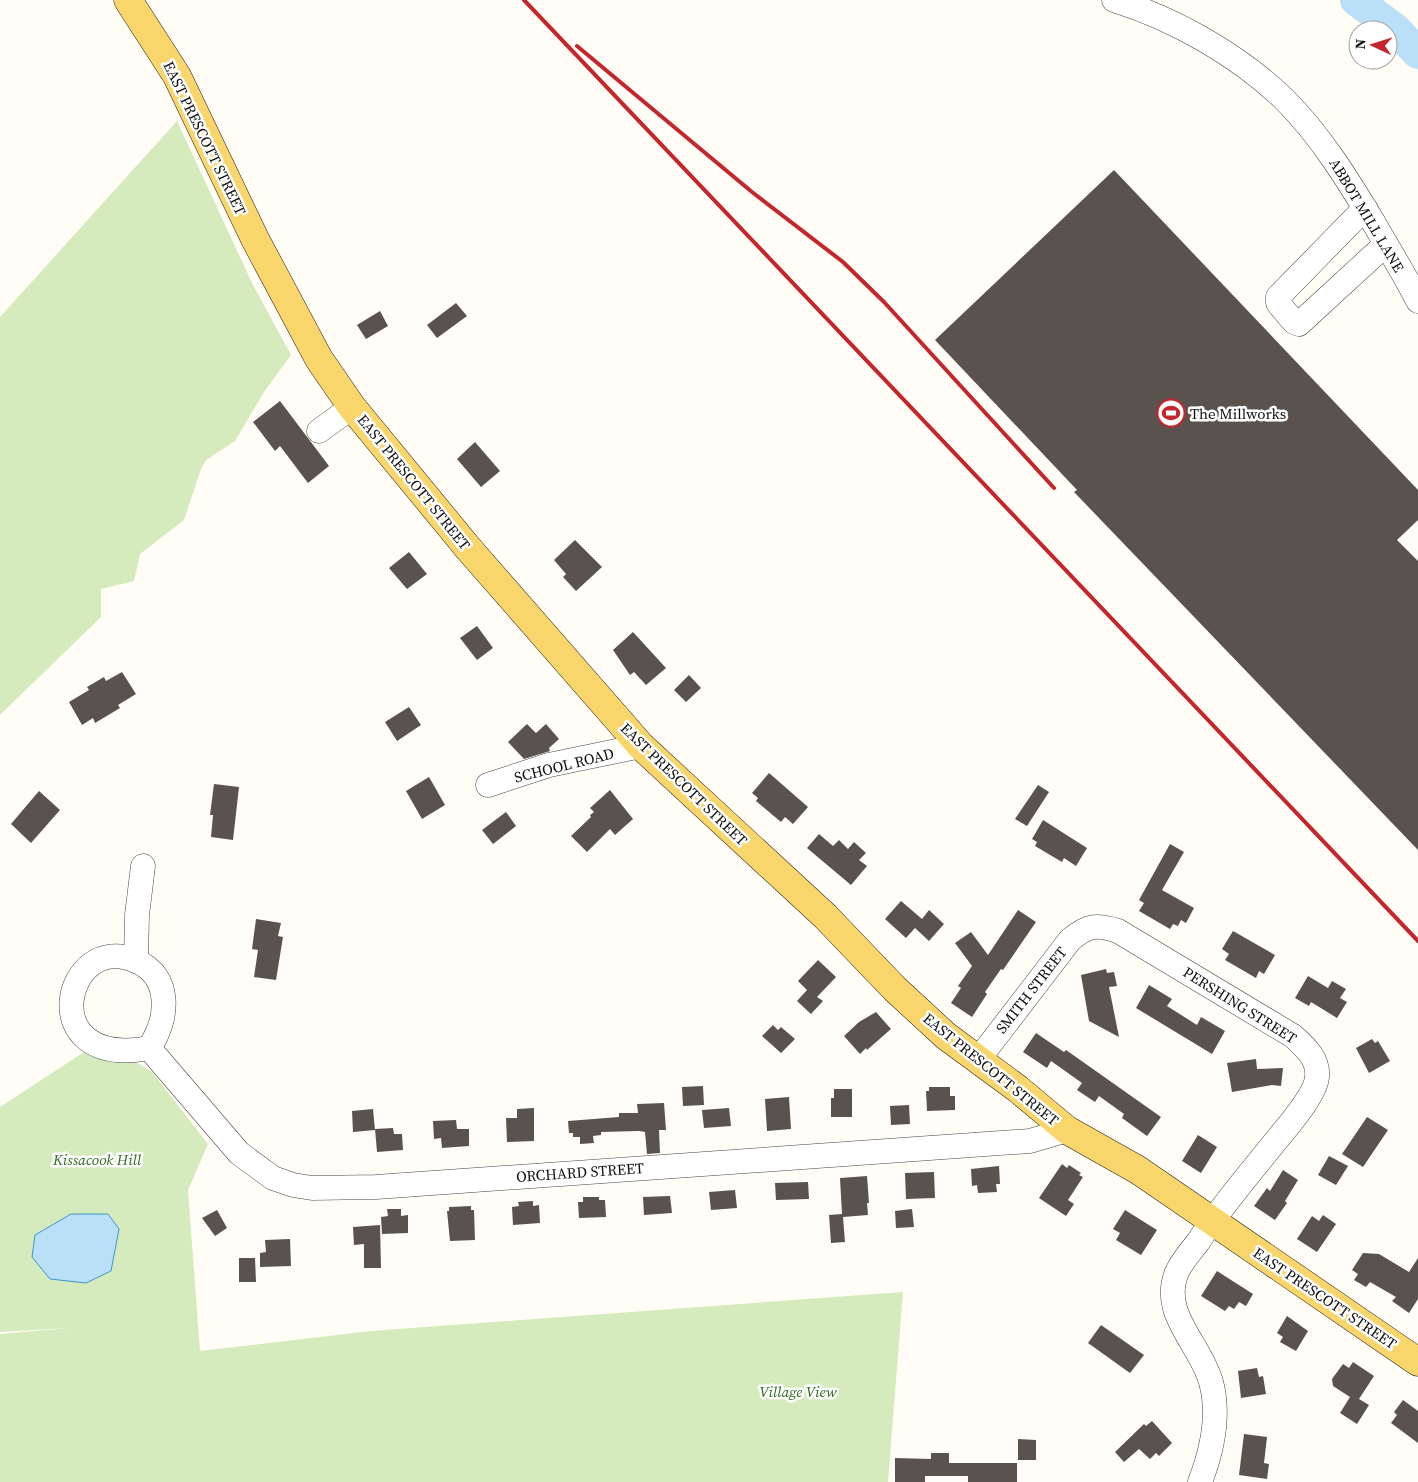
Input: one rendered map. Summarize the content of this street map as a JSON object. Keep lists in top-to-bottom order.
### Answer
{
  "streets": {
    "main road": ["EAST PRESCOTT STREET"],
    "street": [
      "ABBOT MILL LANE",
      "SCHOOL ROAD",
      "SMITH STREET",
      "PERSHING STREET",
      "ORCHARD STREET"
    ]
  },
  "crossings": [
    ["EAST PRESCOTT STREET", "SCHOOL ROAD"],
    ["EAST PRESCOTT STREET", "SMITH STREET"],
    ["EAST PRESCOTT STREET", "PERSHING STREET"],
    ["EAST PRESCOTT STREET", "ORCHARD STREET"],
    ["SMITH STREET", "PERSHING STREET"]
  ],
  "parks": ["Kissacook Hill", "Village View"],
  "places": {
    "sports": ["The Millworks"]
  },
  "north": "left"
}
